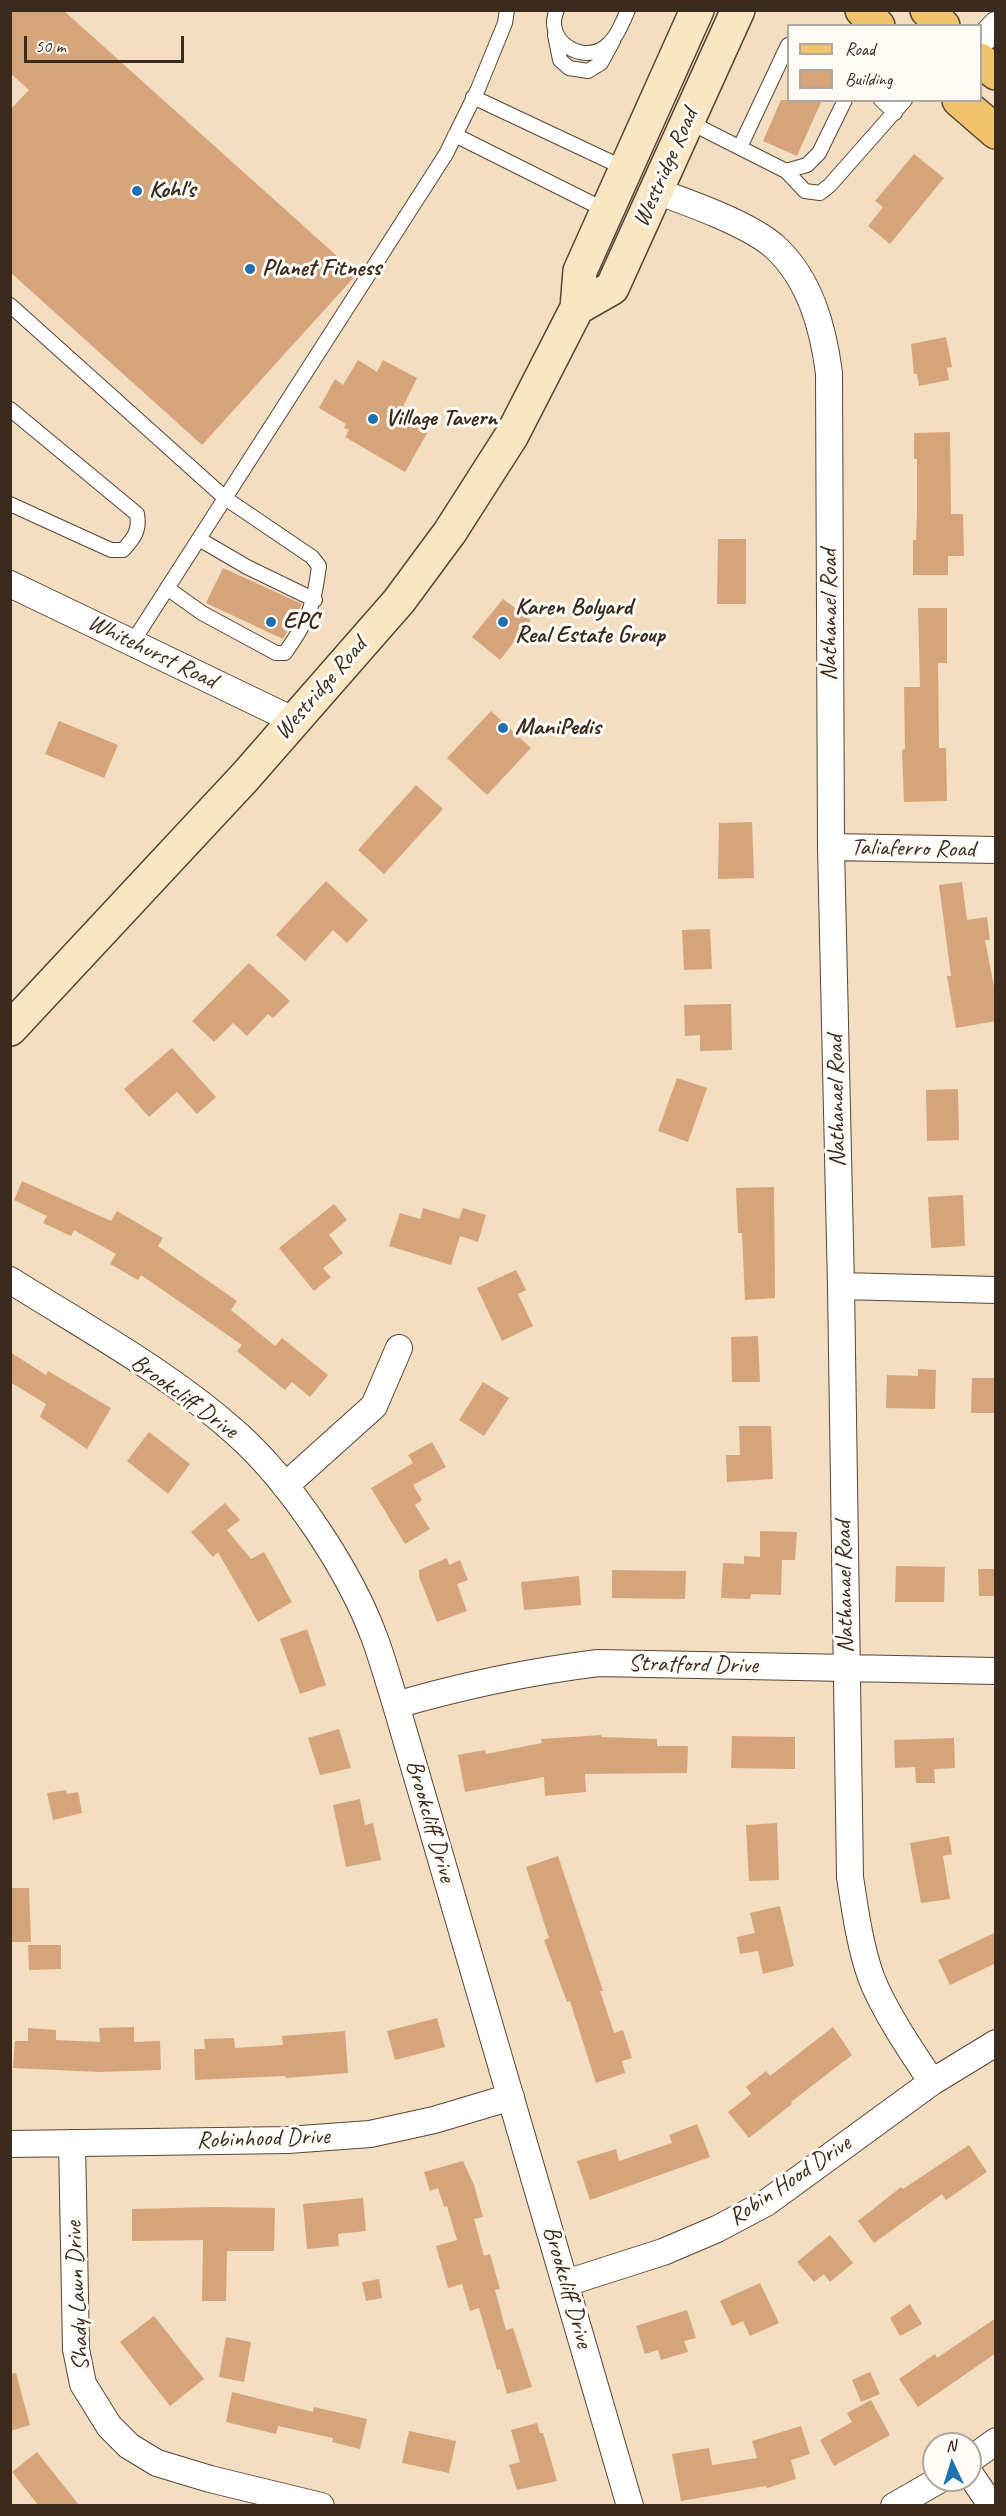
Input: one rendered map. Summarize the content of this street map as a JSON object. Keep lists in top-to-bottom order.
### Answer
{
  "streets": {
    "main road": ["Westridge Road"],
    "street": [
      "Nathanael Road",
      "Whitehurst Road",
      "Taliaferro Road",
      "Brookcliff Drive",
      "Stratford Drive",
      "Robinhood Drive",
      "Robin Hood Drive",
      "Shady Lawn Drive"
    ]
  },
  "crossings": [
    ["Westridge Road", "Nathanael Road"],
    ["Westridge Road", "Whitehurst Road"],
    ["Nathanael Road", "Taliaferro Road"],
    ["Nathanael Road", "Stratford Drive"],
    ["Nathanael Road", "Robin Hood Drive"],
    ["Brookcliff Drive", "Stratford Drive"],
    ["Brookcliff Drive", "Robinhood Drive"],
    ["Brookcliff Drive", "Robin Hood Drive"],
    ["Robinhood Drive", "Shady Lawn Drive"]
  ],
  "places": [
    "Kohl's",
    "Planet Fitness",
    "Village Tavern",
    "EPC",
    "Karen Bolyard Real Estate Group",
    "ManiPedis"
  ],
  "legend": ["Road", "Building"],
  "scale_bar": "50 m",
  "north": "top"
}
